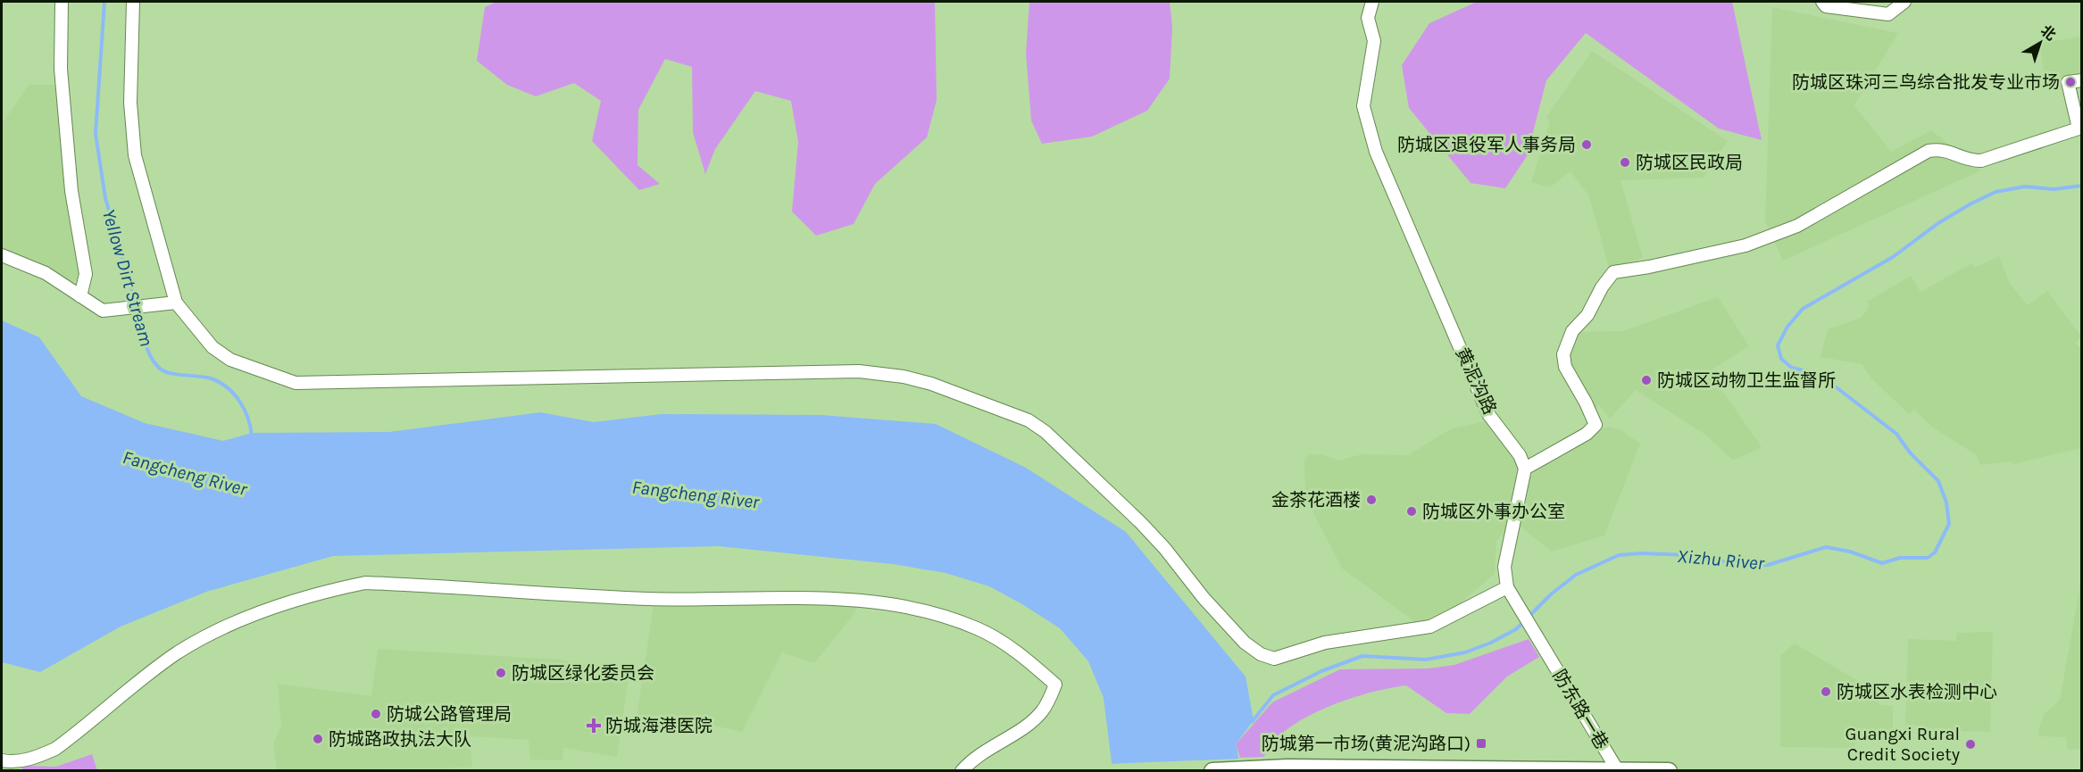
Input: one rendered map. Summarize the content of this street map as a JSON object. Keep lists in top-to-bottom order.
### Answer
{
  "streets": {
    "street": ["黄泥沟路", "防东路一巷"]
  },
  "water": ["Yellow Dirt Stream", "Fangcheng River", "Xizhu River"],
  "places": {
    "other": [
      "防城区珠河三鸟综合批发专业市场",
      "防城区退役军人事务局",
      "防城区民政局",
      "防城区动物卫生监督所",
      "金茶花酒楼",
      "防城区外事办公室",
      "防城区绿化委员会",
      "防城区水表检测中心",
      "防城公路管理局",
      "防城路政执法大队",
      "Guangxi Rural Credit Society"
    ],
    "health": ["防城海港医院"],
    "transit": ["防城第一市场(黄泥沟路口)"]
  },
  "north": "top right"
}
